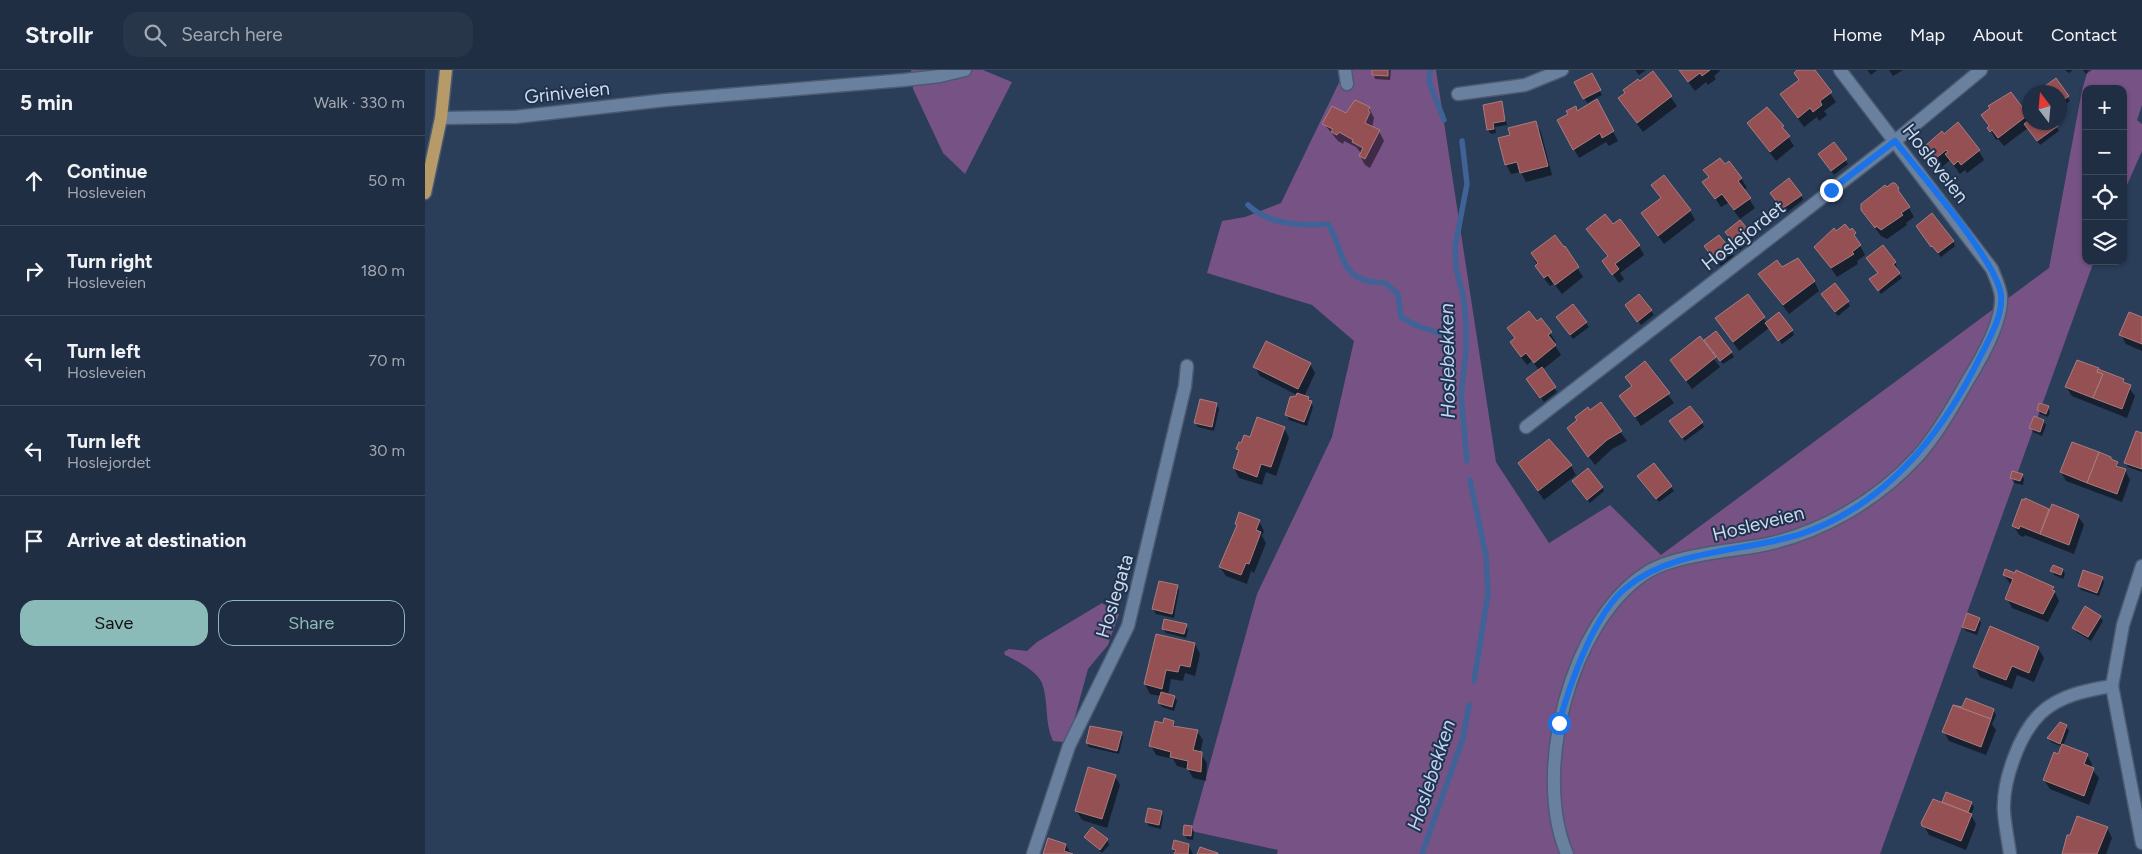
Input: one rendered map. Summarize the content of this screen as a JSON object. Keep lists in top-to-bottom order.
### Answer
{
  "streets": {
    "street": [
      "Griniveien",
      "Hosleveien",
      "Hoslejordet",
      "Hoslegata"
    ]
  },
  "crossings": [
    ["Hosleveien", "Hoslejordet"]
  ],
  "water": ["Hoslebekken"],
  "north": "top",
  "page": {
    "header": "Strollr",
    "search": "Search here",
    "nav": [
      "Home",
      "Map",
      "About",
      "Contact"
    ],
    "heading": ["5 min", "Walk · 330 m"],
    "map_buttons": ["+", "−"],
    "list": [
      ["Continue", "Hosleveien", "50 m"],
      ["Turn right", "Hosleveien", "180 m"],
      ["Turn left", "Hosleveien", "70 m"],
      ["Turn left", "Hoslejordet", "30 m"],
      "Arrive at destination"
    ],
    "buttons": ["Save", "Share"]
  }
}
